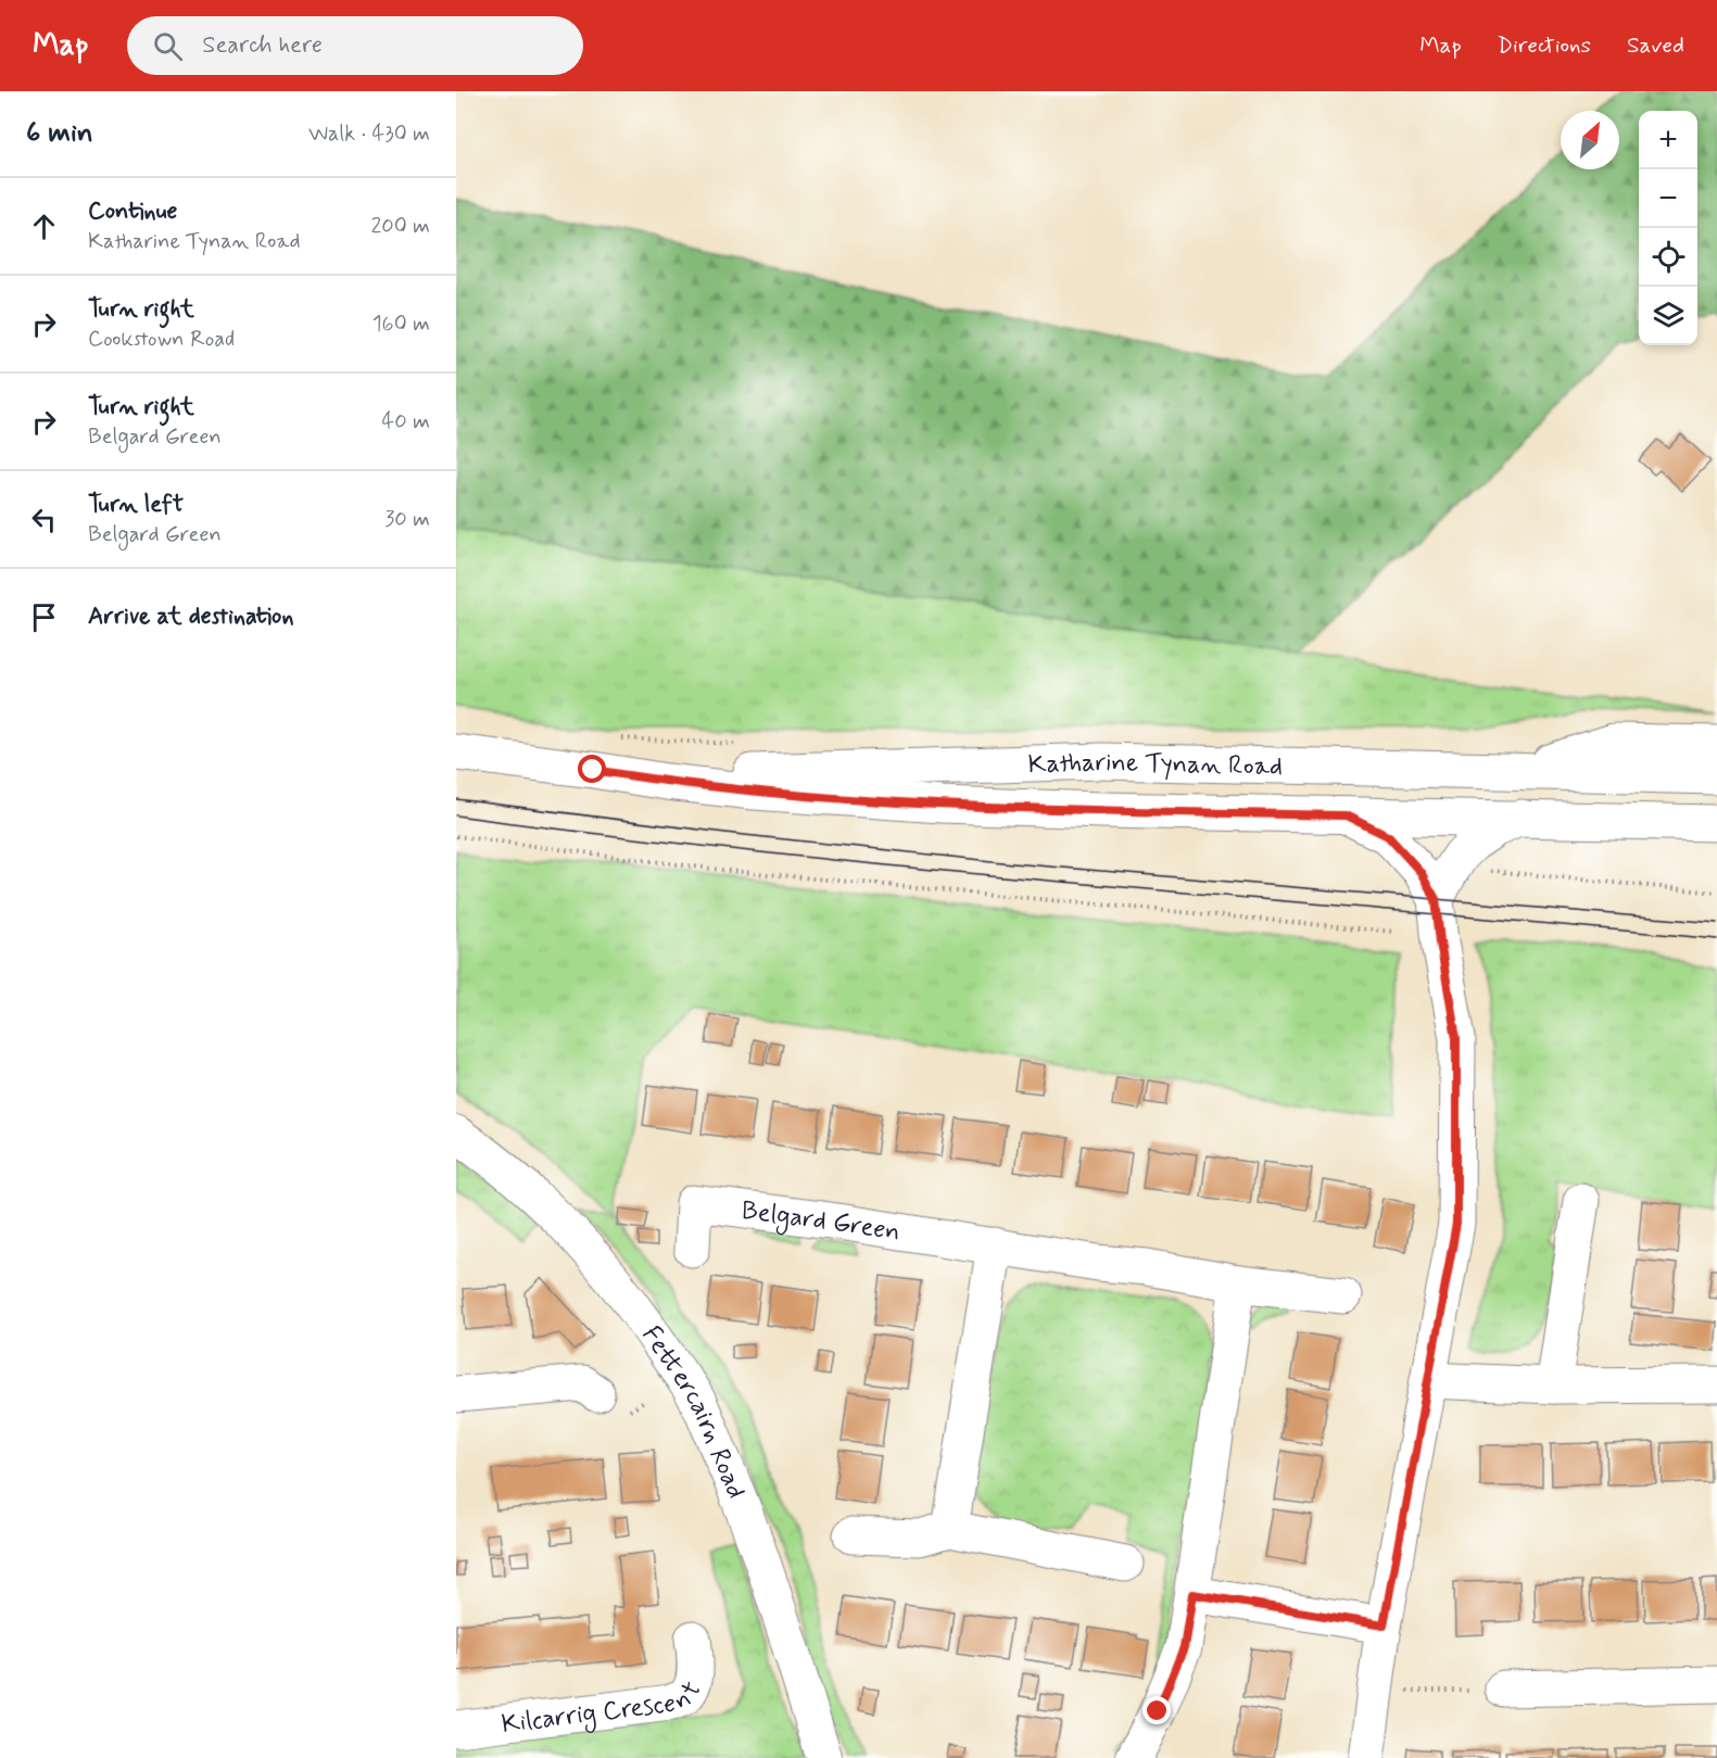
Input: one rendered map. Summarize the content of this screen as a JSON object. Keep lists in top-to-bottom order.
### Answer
{
  "streets": {
    "street": [
      "Katharine Tynan Road",
      "Belgard Green",
      "Fettercairn Road",
      "Kilcarrig Crescent"
    ]
  },
  "north": "top right",
  "page": {
    "header": "Map",
    "search": "Search here",
    "nav": ["Map", "Directions", "Saved"],
    "heading": ["6 min", "Walk · 430 m"],
    "map_buttons": ["+", "−"],
    "list": [
      ["Continue", "Katharine Tynan Road", "200 m"],
      ["Turn right", "Cookstown Road", "160 m"],
      ["Turn right", "Belgard Green", "40 m"],
      ["Turn left", "Belgard Green", "30 m"],
      "Arrive at destination"
    ]
  }
}
